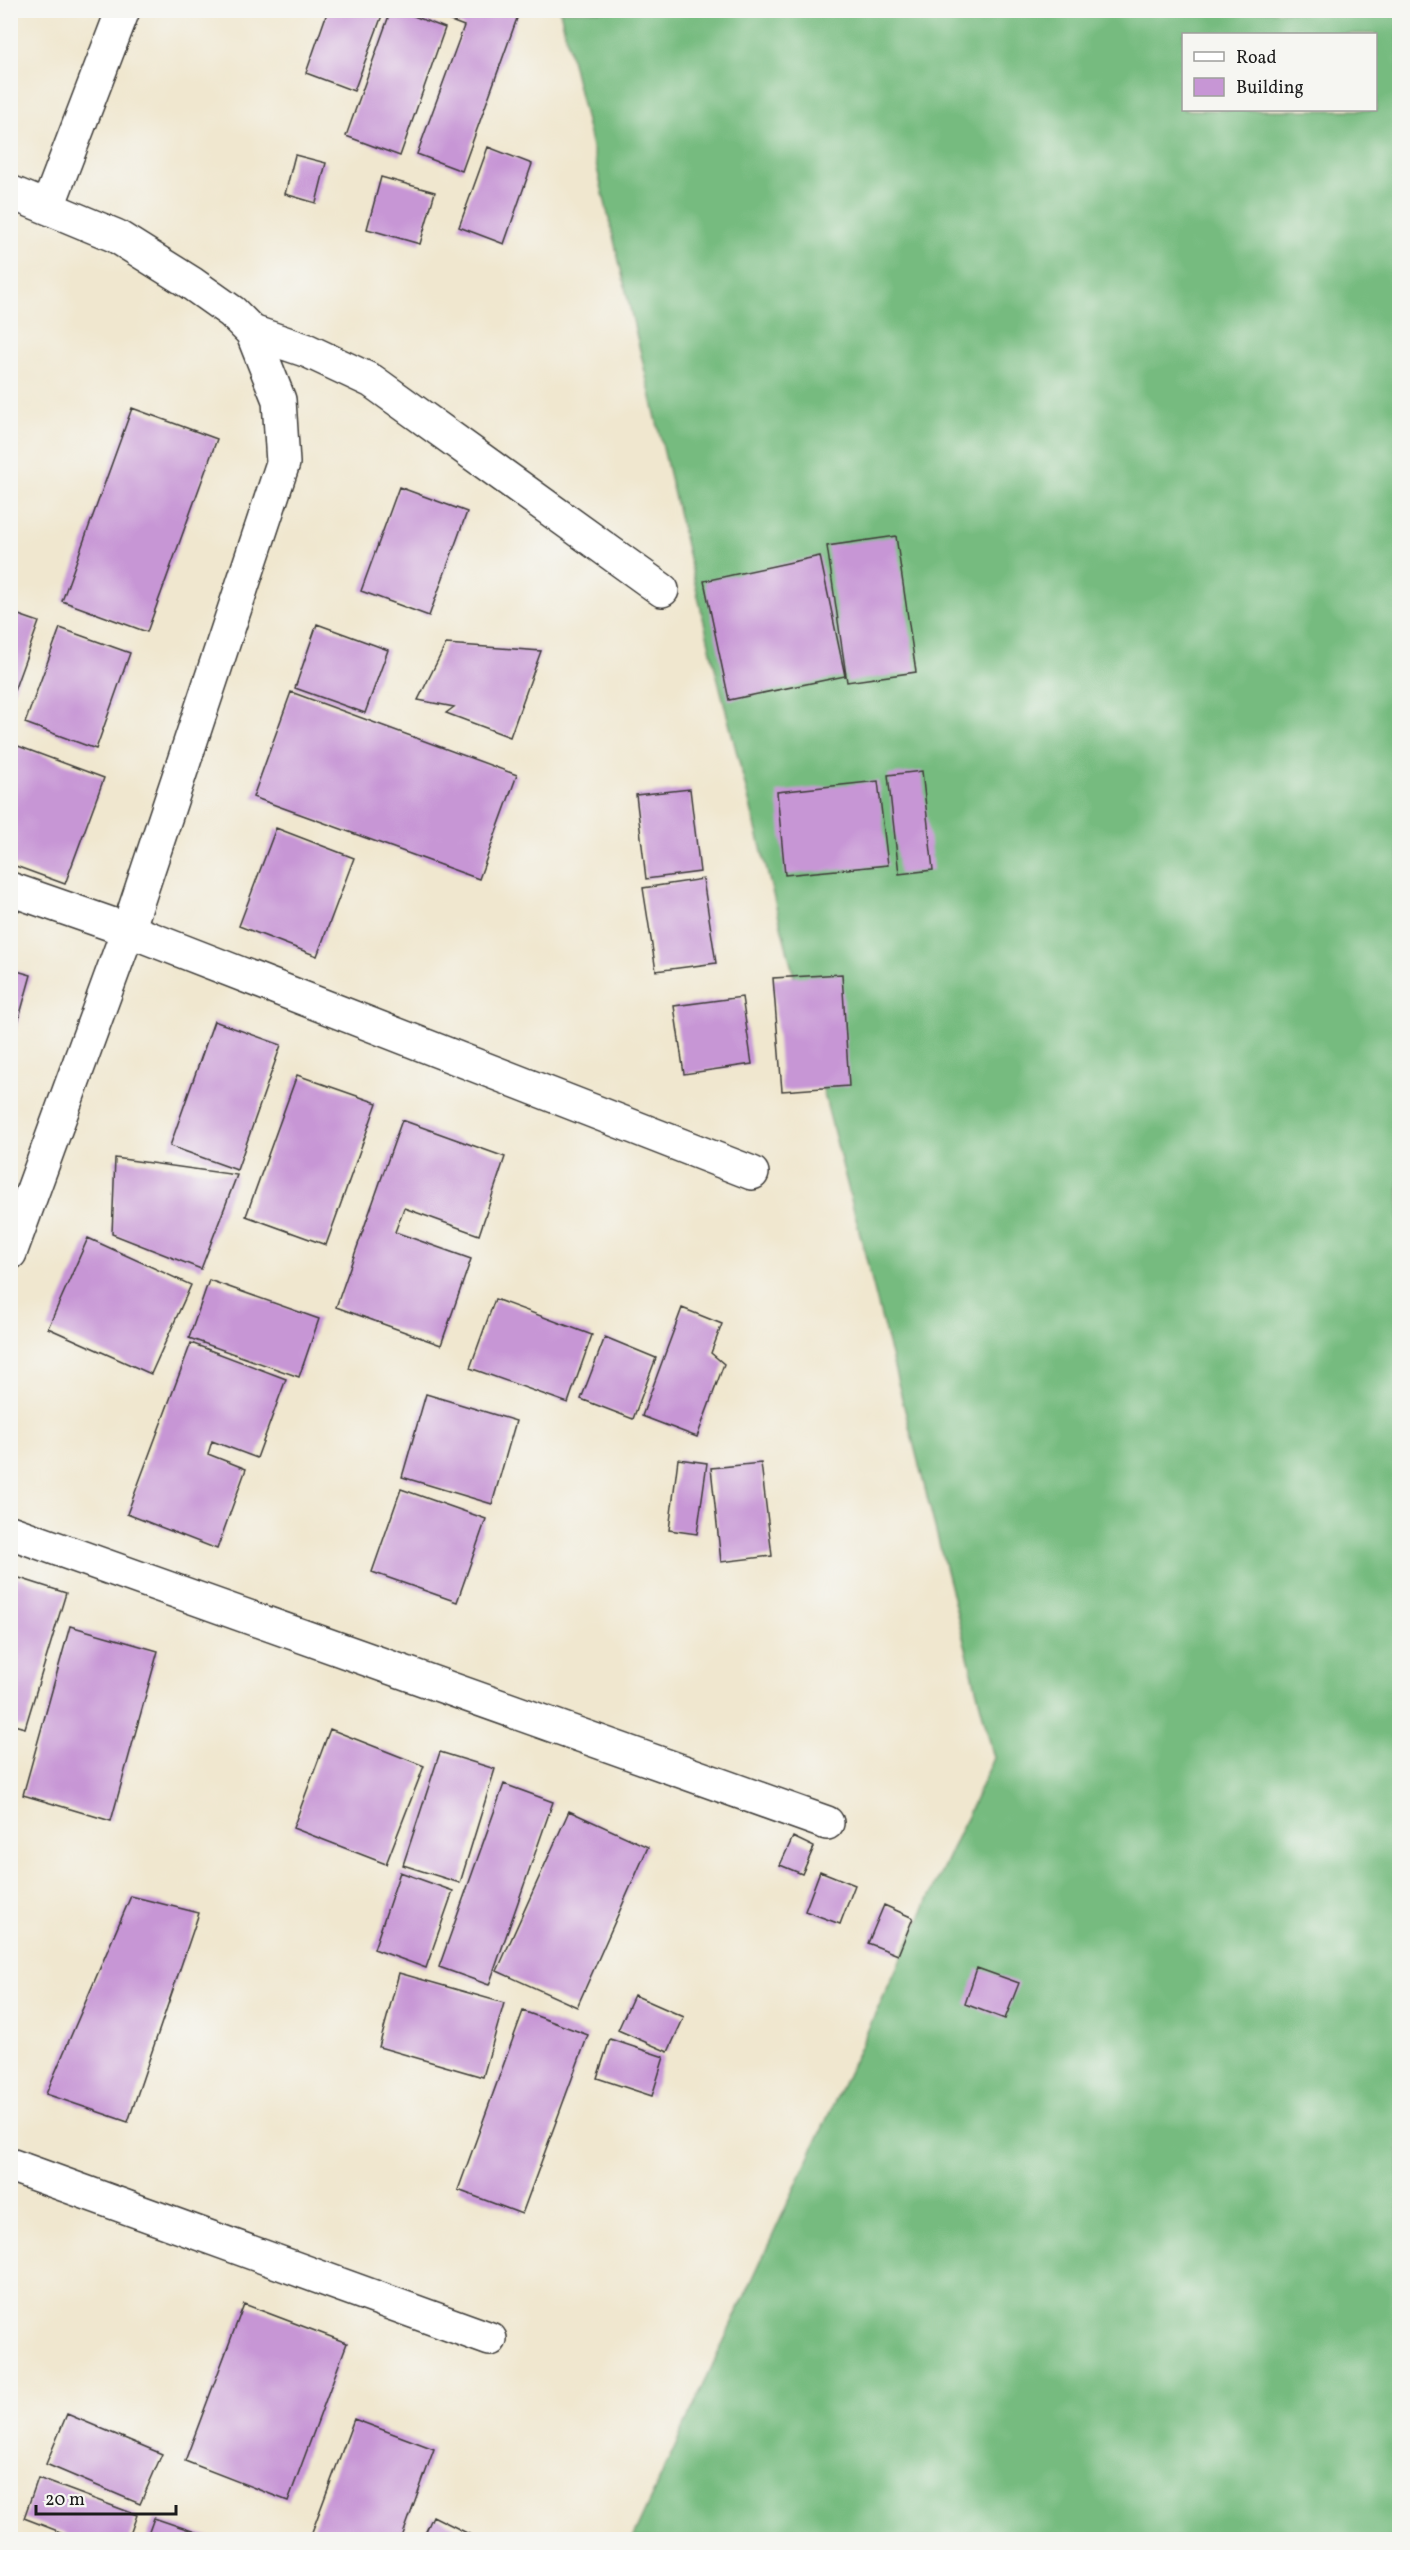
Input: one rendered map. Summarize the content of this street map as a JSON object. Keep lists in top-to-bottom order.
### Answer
{
  "legend": ["Road", "Building"],
  "scale_bar": "20 m"
}
